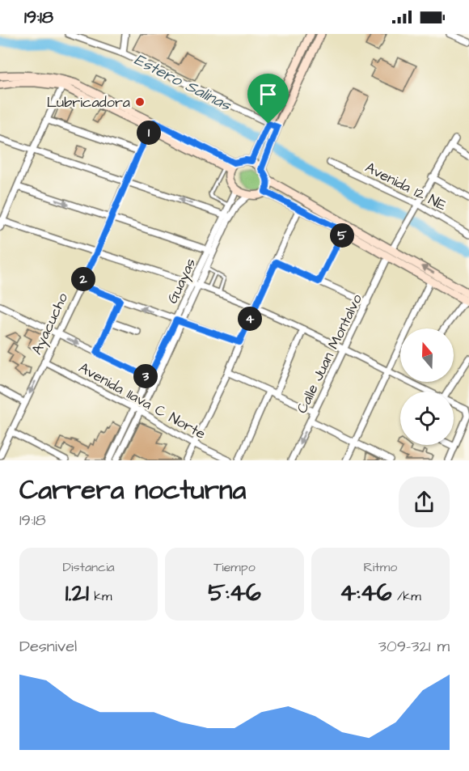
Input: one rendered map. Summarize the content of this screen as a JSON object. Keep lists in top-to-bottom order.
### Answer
{
  "streets": {
    "street": [
      "Avenida 12 NE",
      "Guayas",
      "Ayacucho",
      "Calle Juan Montalvo",
      "Avenida 11ava C Norte"
    ]
  },
  "crossings": [
    ["Guayas", "Avenida 11ava C Norte"],
    ["Ayacucho", "Avenida 11ava C Norte"]
  ],
  "water": ["Estero Salinas"],
  "places": ["Lubricadora"],
  "north": "top",
  "page": {
    "status": "19:18",
    "pins": [
      "1",
      "5",
      "2",
      "4",
      "3"
    ],
    "heading": ["Carrera nocturna", "19:18"],
    "stats": [
      ["Distancia", "1.21 km"],
      ["Tiempo", "5:46"],
      ["Ritmo", "4:46 /km"]
    ],
    "chart": ["Desnivel", "309–321 m"]
  }
}
